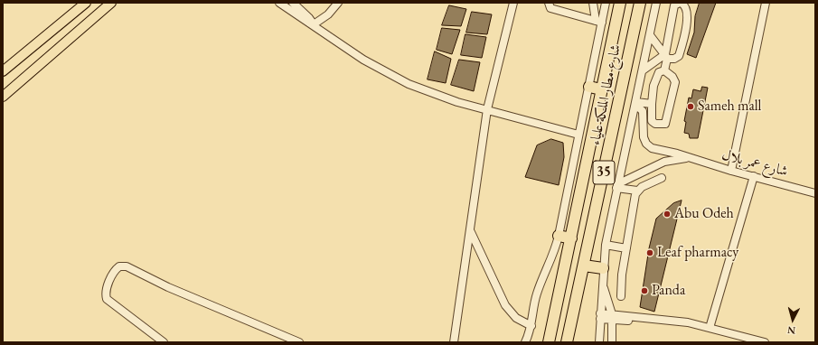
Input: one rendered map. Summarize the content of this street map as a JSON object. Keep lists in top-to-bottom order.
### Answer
{
  "streets": {
    "highway": ["شارع مطار الملكة علياء", "35"],
    "street": ["شارع عمر بلال"]
  },
  "places": [
    "Sameh mall",
    "Abu Odeh",
    "Leaf pharmacy",
    "Panda"
  ],
  "north": "bottom"
}
